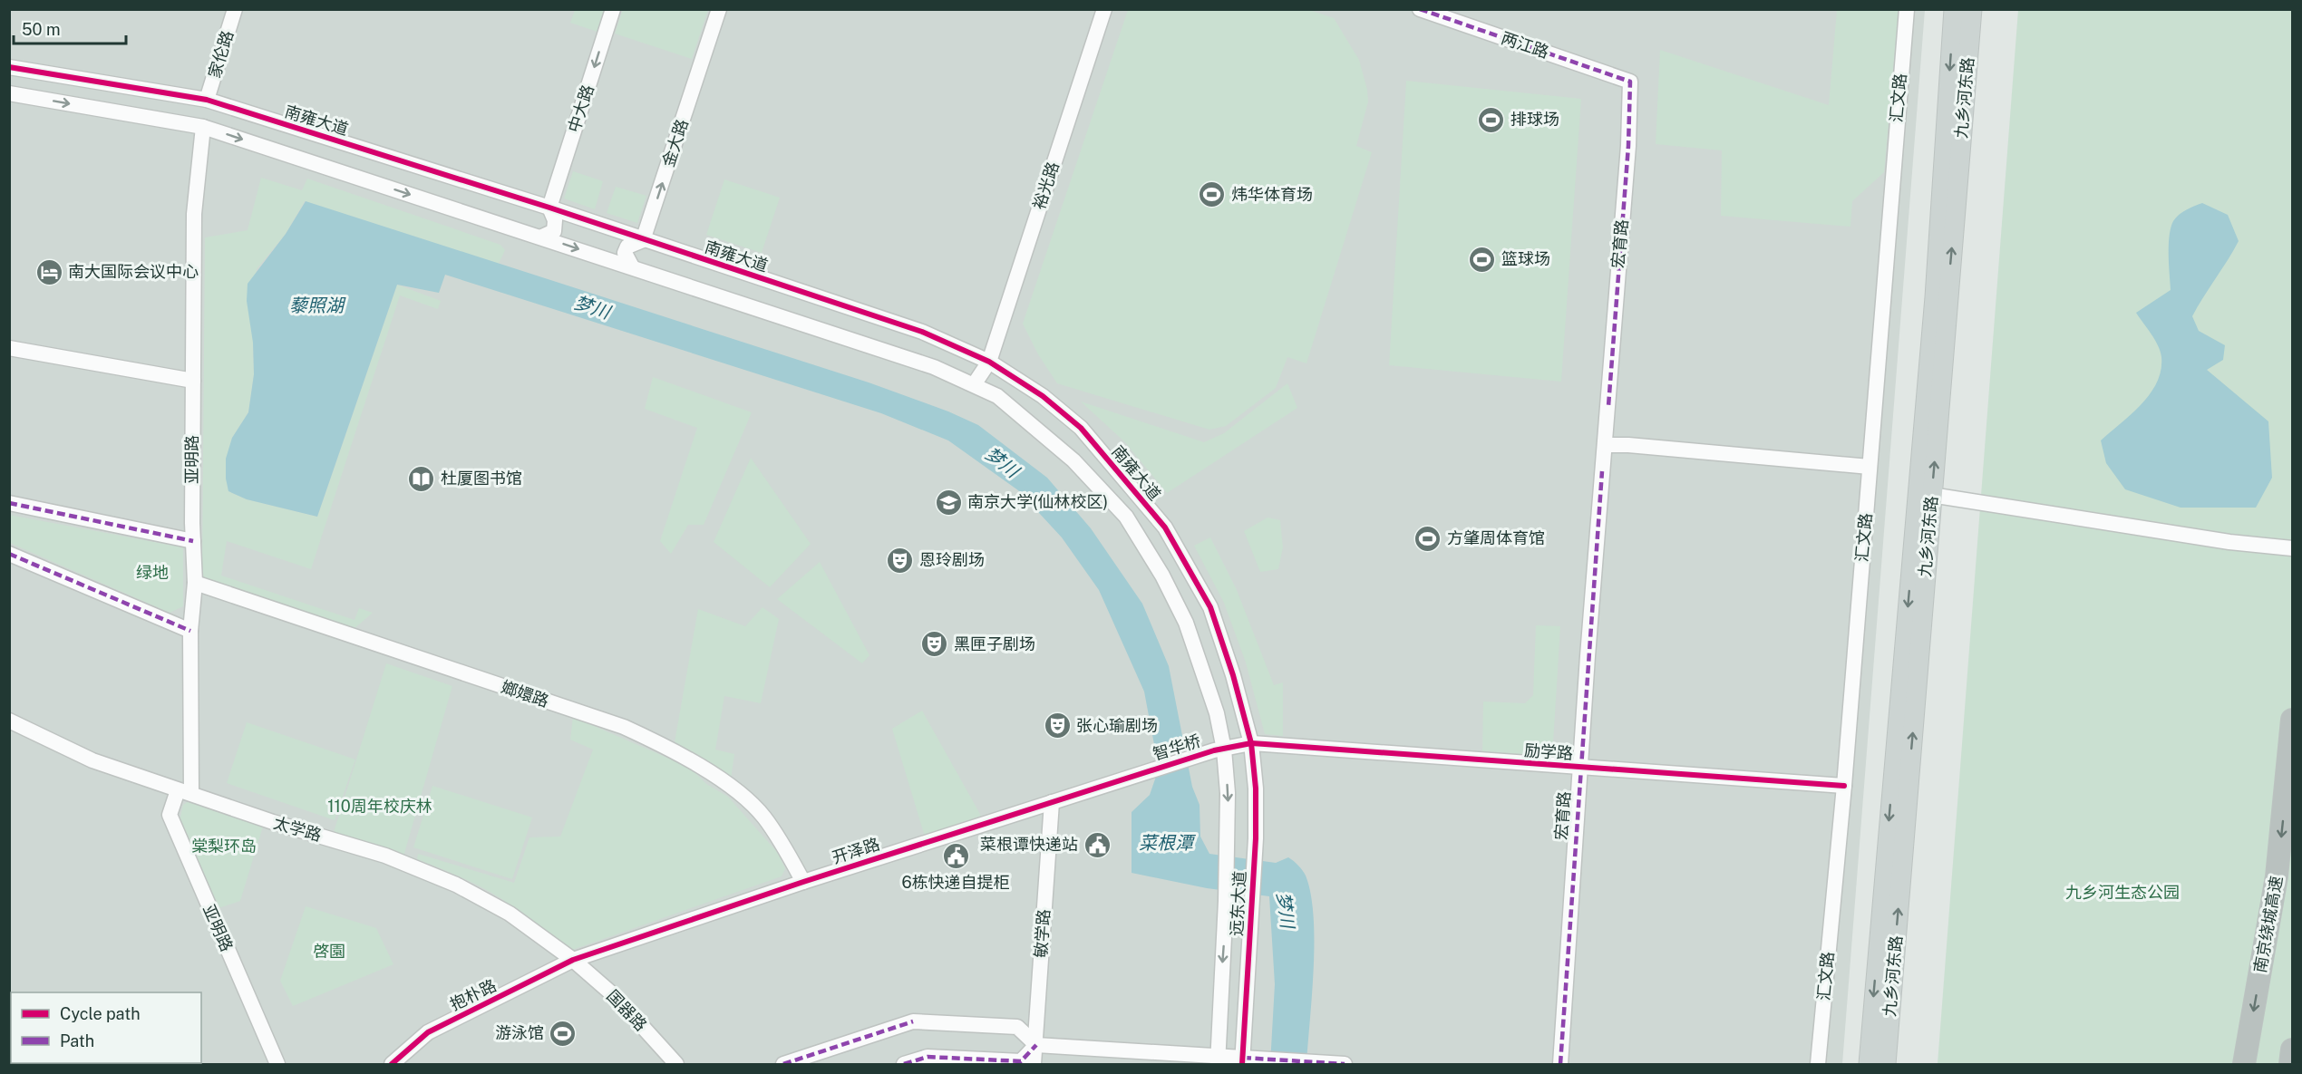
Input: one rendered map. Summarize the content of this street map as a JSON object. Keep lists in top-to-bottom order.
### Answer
{
  "streets": {
    "highway": ["南京绕城高速"],
    "main road": ["九乡河东路"],
    "street": [
      "两江路",
      "家伦路",
      "汇文路",
      "中大路",
      "南雍大道",
      "金大路",
      "裕光路",
      "宏育路",
      "亚明路",
      "嫏嬛路",
      "智华桥",
      "励学路",
      "太学路",
      "开泽路",
      "远东大道",
      "敏学路",
      "抱朴路",
      "国器路"
    ]
  },
  "crossings": [
    ["两江路", "宏育路"],
    ["家伦路", "南雍大道"],
    ["汇文路", "励学路"],
    ["中大路", "南雍大道"],
    ["南雍大道", "金大路"],
    ["南雍大道", "裕光路"],
    ["南雍大道", "励学路"],
    ["南雍大道", "远东大道"],
    ["宏育路", "励学路"],
    ["亚明路", "嫏嬛路"],
    ["亚明路", "太学路"],
    ["嫏嬛路", "开泽路"],
    ["智华桥", "励学路"],
    ["智华桥", "开泽路"],
    ["智华桥", "远东大道"],
    ["励学路", "远东大道"],
    ["太学路", "开泽路"],
    ["太学路", "抱朴路"],
    ["太学路", "国器路"],
    ["开泽路", "敏学路"],
    ["开泽路", "抱朴路"],
    ["开泽路", "国器路"],
    ["抱朴路", "国器路"]
  ],
  "one_way": ["中大路", "金大路", "南京绕城高速"],
  "water": ["藜照湖", "梦川", "菜根潭"],
  "parks": [
    "绿地",
    "110周年校庆林",
    "棠梨环岛",
    "九乡河生态公园",
    "啓園"
  ],
  "places": {
    "sports": [
      "排球场",
      "炜华体育场",
      "篮球场",
      "方肇周体育馆",
      "游泳馆"
    ],
    "hotel": ["南大国际会议中心"],
    "library": ["杜厦图书馆"],
    "school or university": ["南京大学(仙林校区)"],
    "theatre": ["恩玲剧场", "黑匣子剧场", "张心瑜剧场"],
    "public building": ["菜根谭快递站", "6栋快递自提柜"]
  },
  "legend": ["Cycle path", "Path"],
  "scale_bar": "50 m"
}
